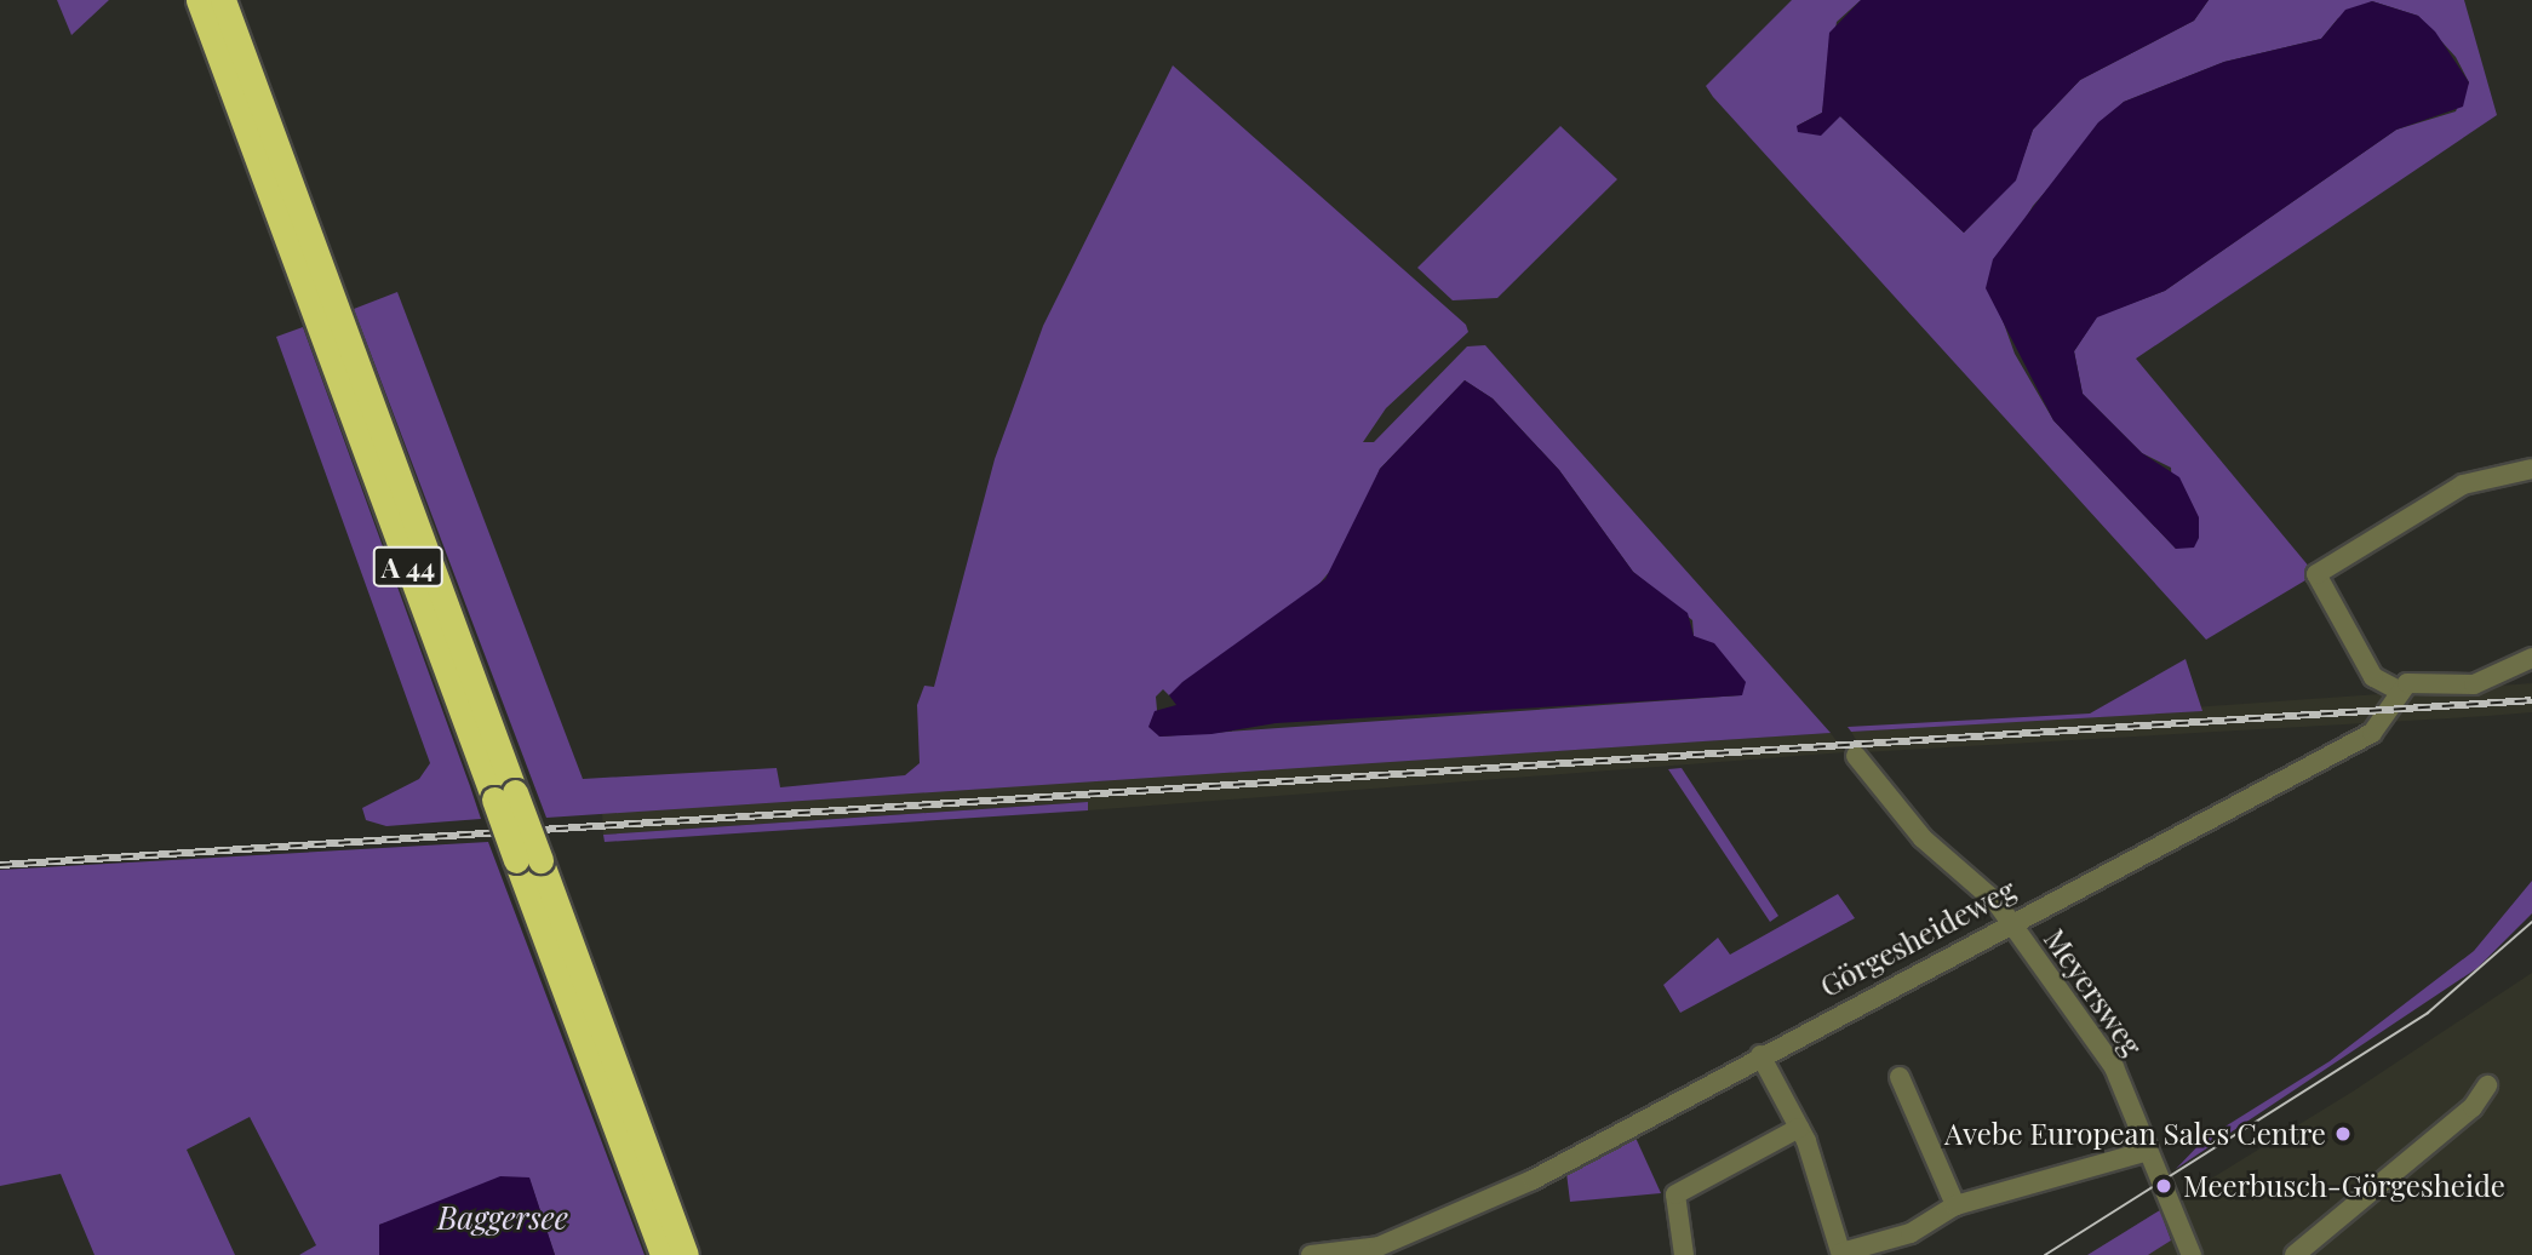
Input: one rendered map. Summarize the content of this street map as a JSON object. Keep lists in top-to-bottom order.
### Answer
{
  "streets": {
    "highway": ["A 44"],
    "street": ["Görgesheideweg", "Meyersweg"]
  },
  "crossings": [
    ["Görgesheideweg", "Meyersweg"]
  ],
  "water": ["Baggersee"],
  "places": ["Avebe European Sales Centre", "Meerbusch-Görgesheide"]
}
